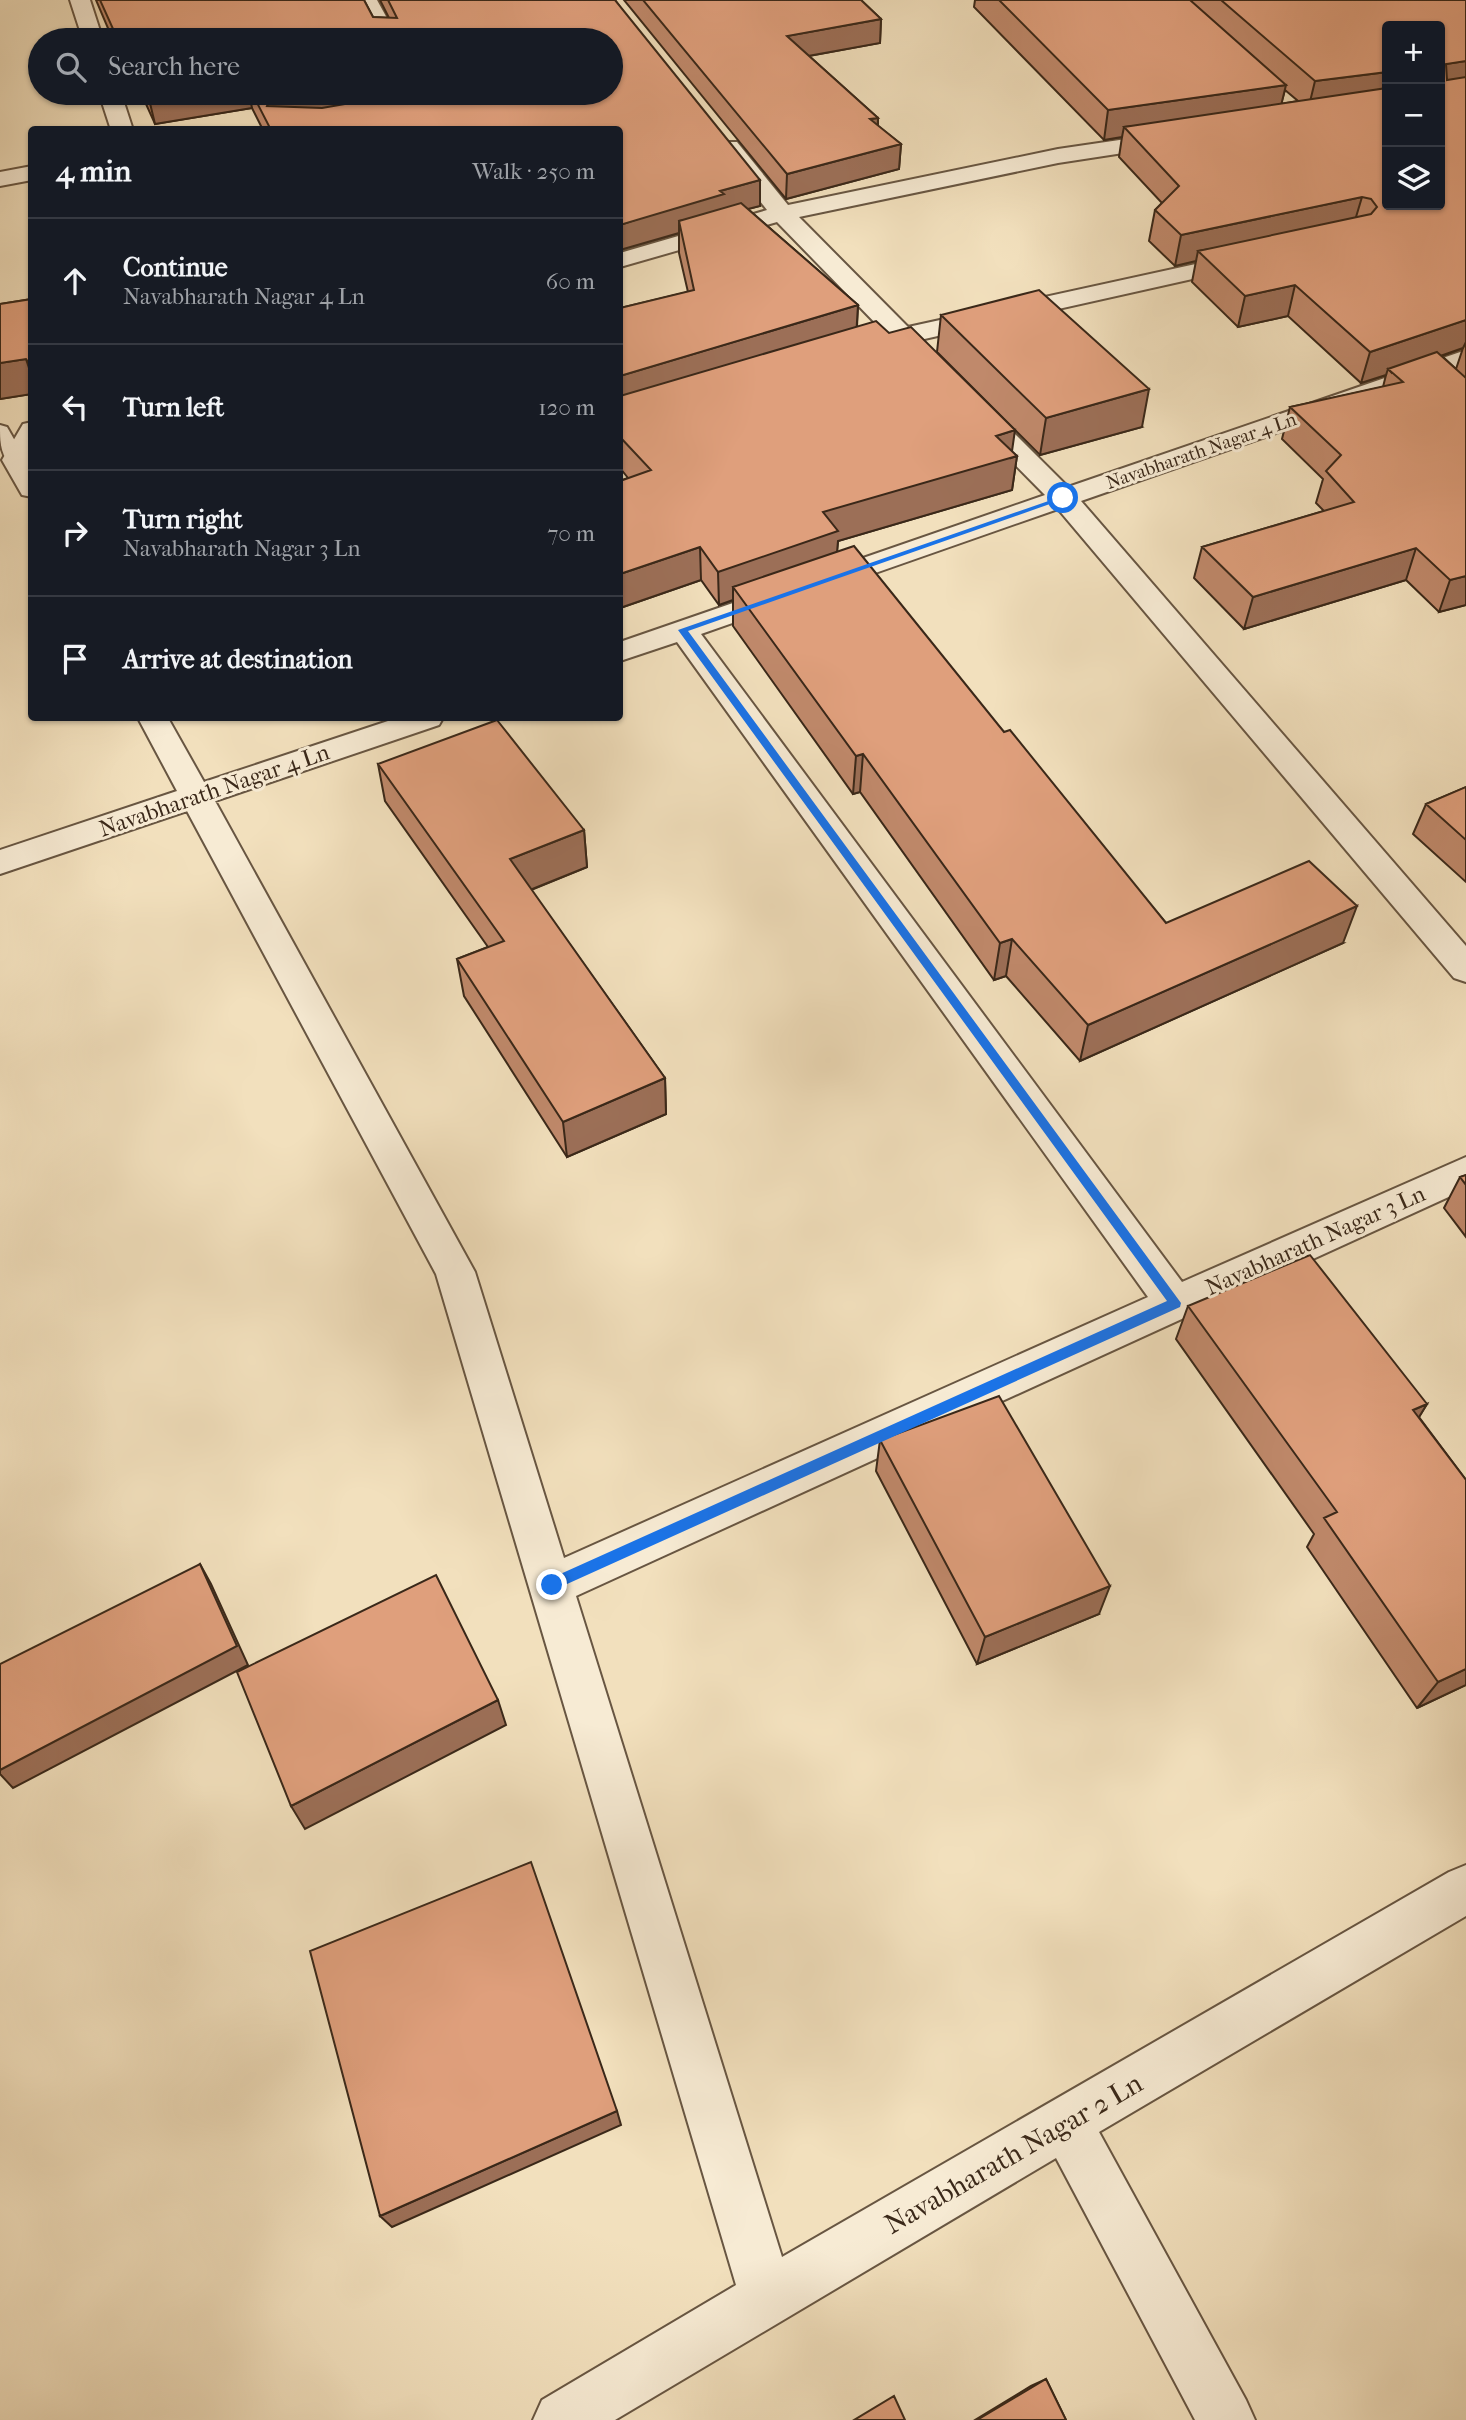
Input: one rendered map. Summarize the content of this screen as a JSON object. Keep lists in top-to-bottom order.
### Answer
{
  "streets": {
    "street": ["Navabharath Nagar 4 Ln", "Navabharath Nagar 3 Ln", "Navabharath Nagar 2 Ln"]
  },
  "page": {
    "map_buttons": ["+", "−"],
    "search": "Search here",
    "heading": ["4 min", "Walk · 250 m"],
    "list": [
      ["Continue", "Navabharath Nagar 4 Ln", "60 m"],
      ["Turn left", "120 m"],
      ["Turn right", "Navabharath Nagar 3 Ln", "70 m"],
      "Arrive at destination"
    ]
  }
}
